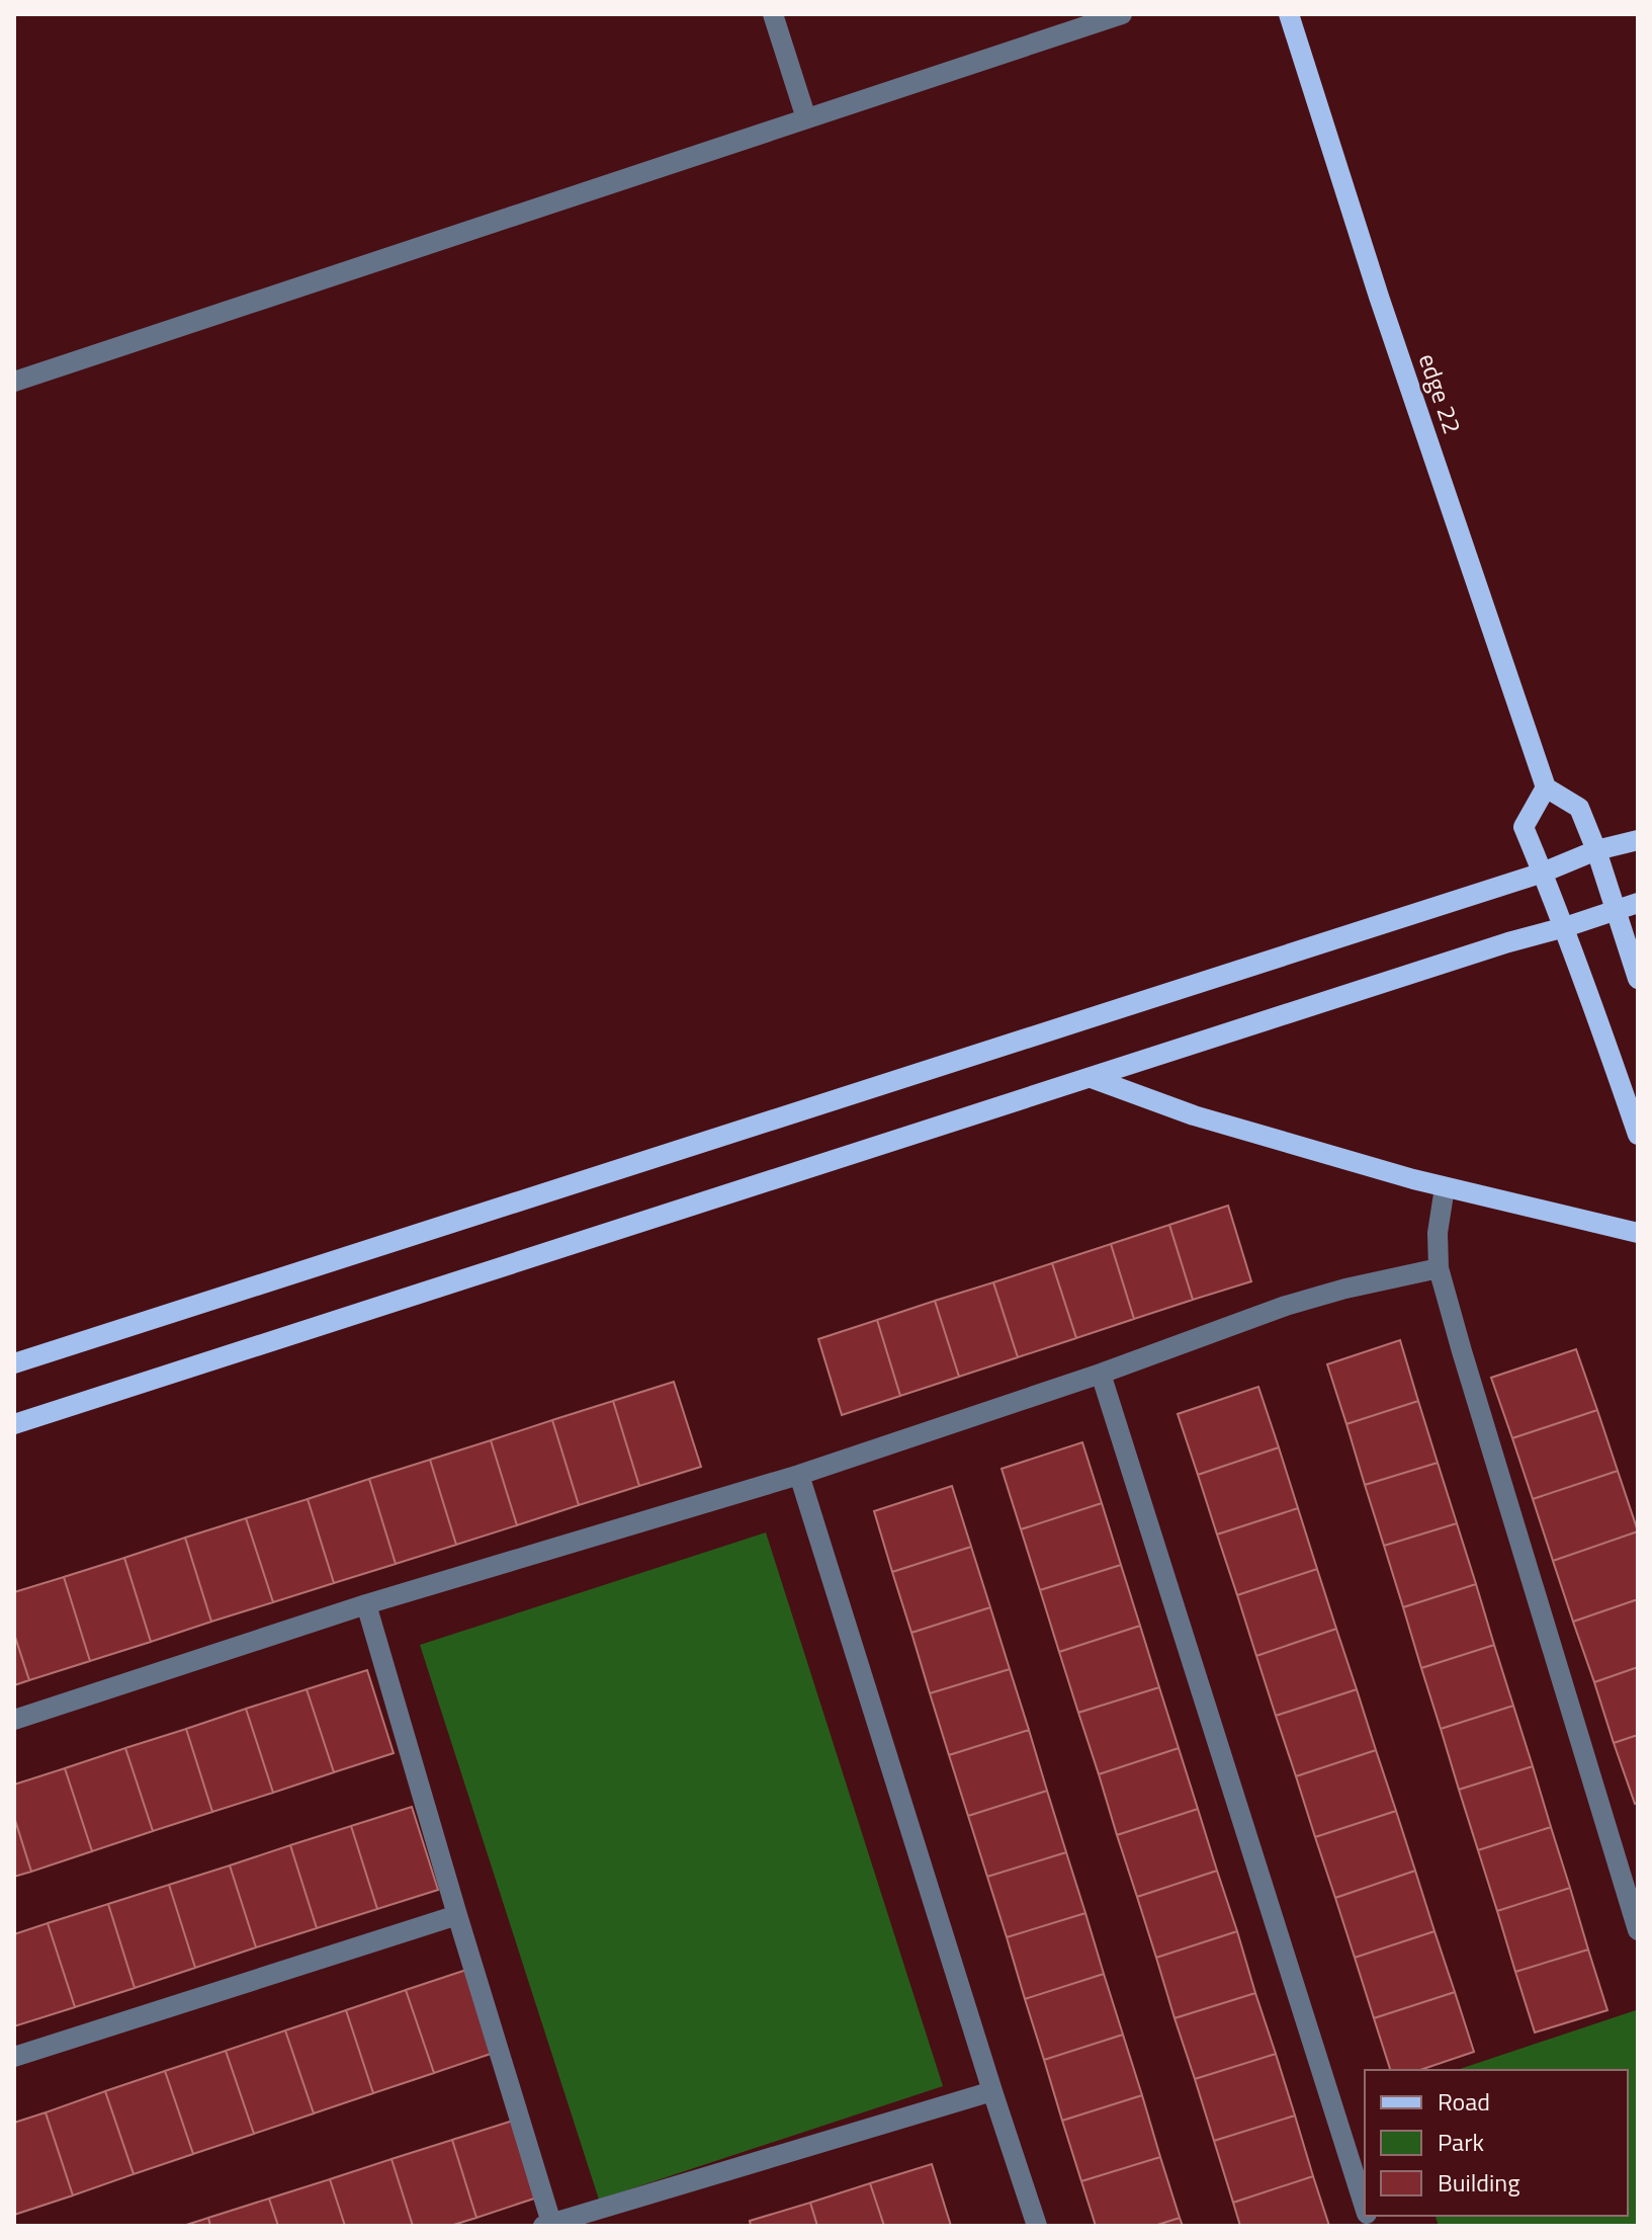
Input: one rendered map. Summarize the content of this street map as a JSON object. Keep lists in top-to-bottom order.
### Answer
{
  "streets": {
    "main road": ["edge 22"]
  },
  "legend": ["Road", "Park", "Building"]
}
